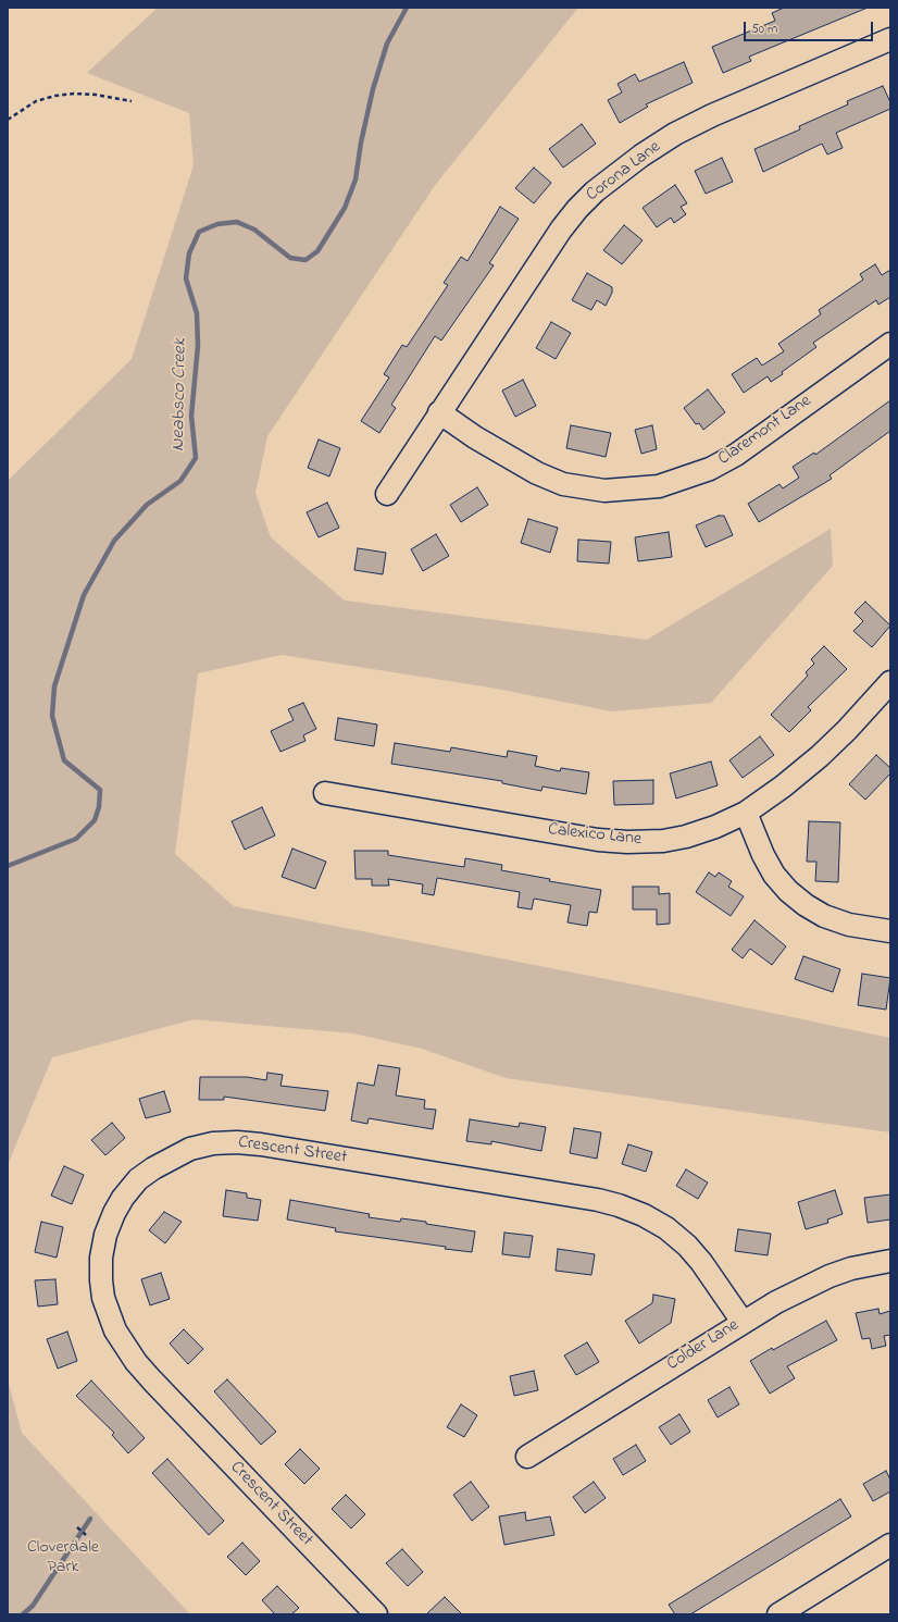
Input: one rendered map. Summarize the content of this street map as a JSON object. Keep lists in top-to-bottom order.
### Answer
{
  "streets": {
    "street": [
      "Corona Lane",
      "Claremont Lane",
      "Calexico Lane",
      "Crescent Street",
      "Colder Lane"
    ]
  },
  "crossings": [
    ["Corona Lane", "Claremont Lane"],
    ["Crescent Street", "Colder Lane"]
  ],
  "water": ["Neabsco Creek"],
  "parks": ["Cloverdale Park"],
  "scale_bar": "50 m"
}
